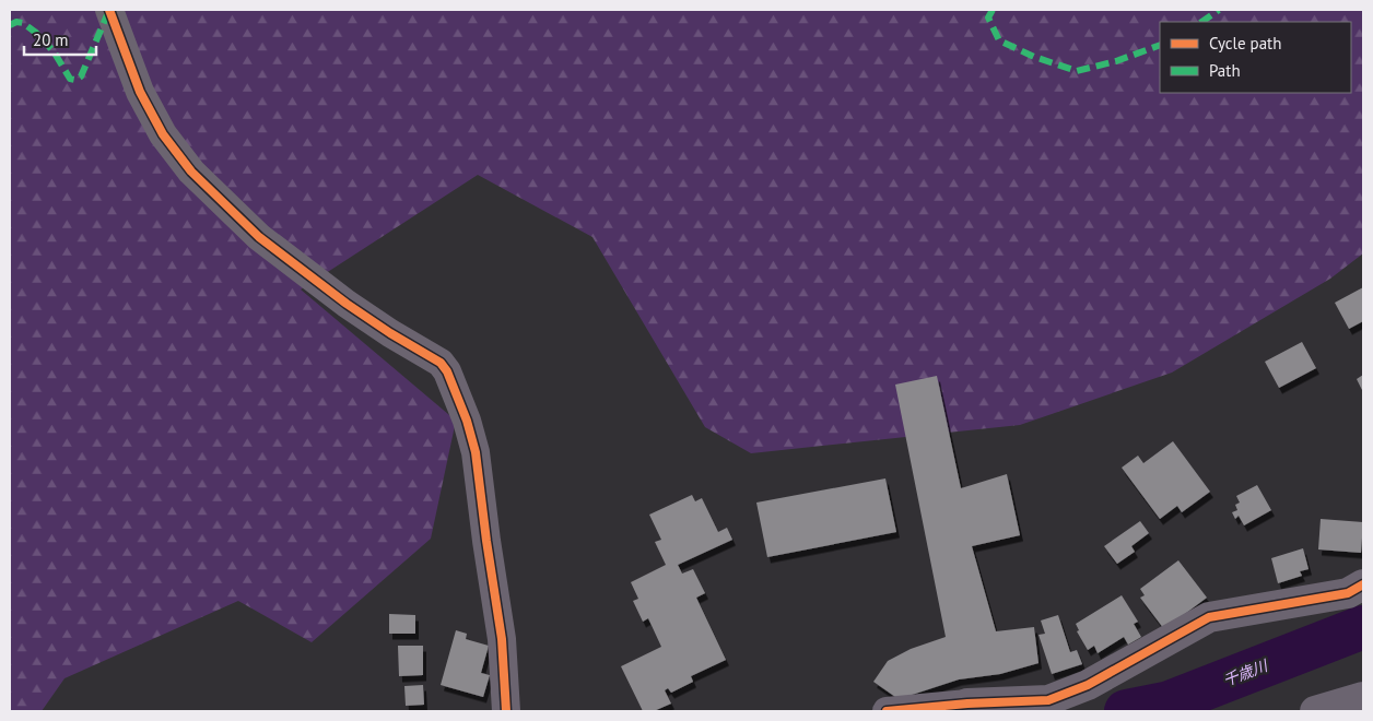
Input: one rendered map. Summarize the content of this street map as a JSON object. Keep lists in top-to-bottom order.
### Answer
{
  "water": ["千歳川"],
  "legend": ["Cycle path", "Path"],
  "scale_bar": "20 m"
}
